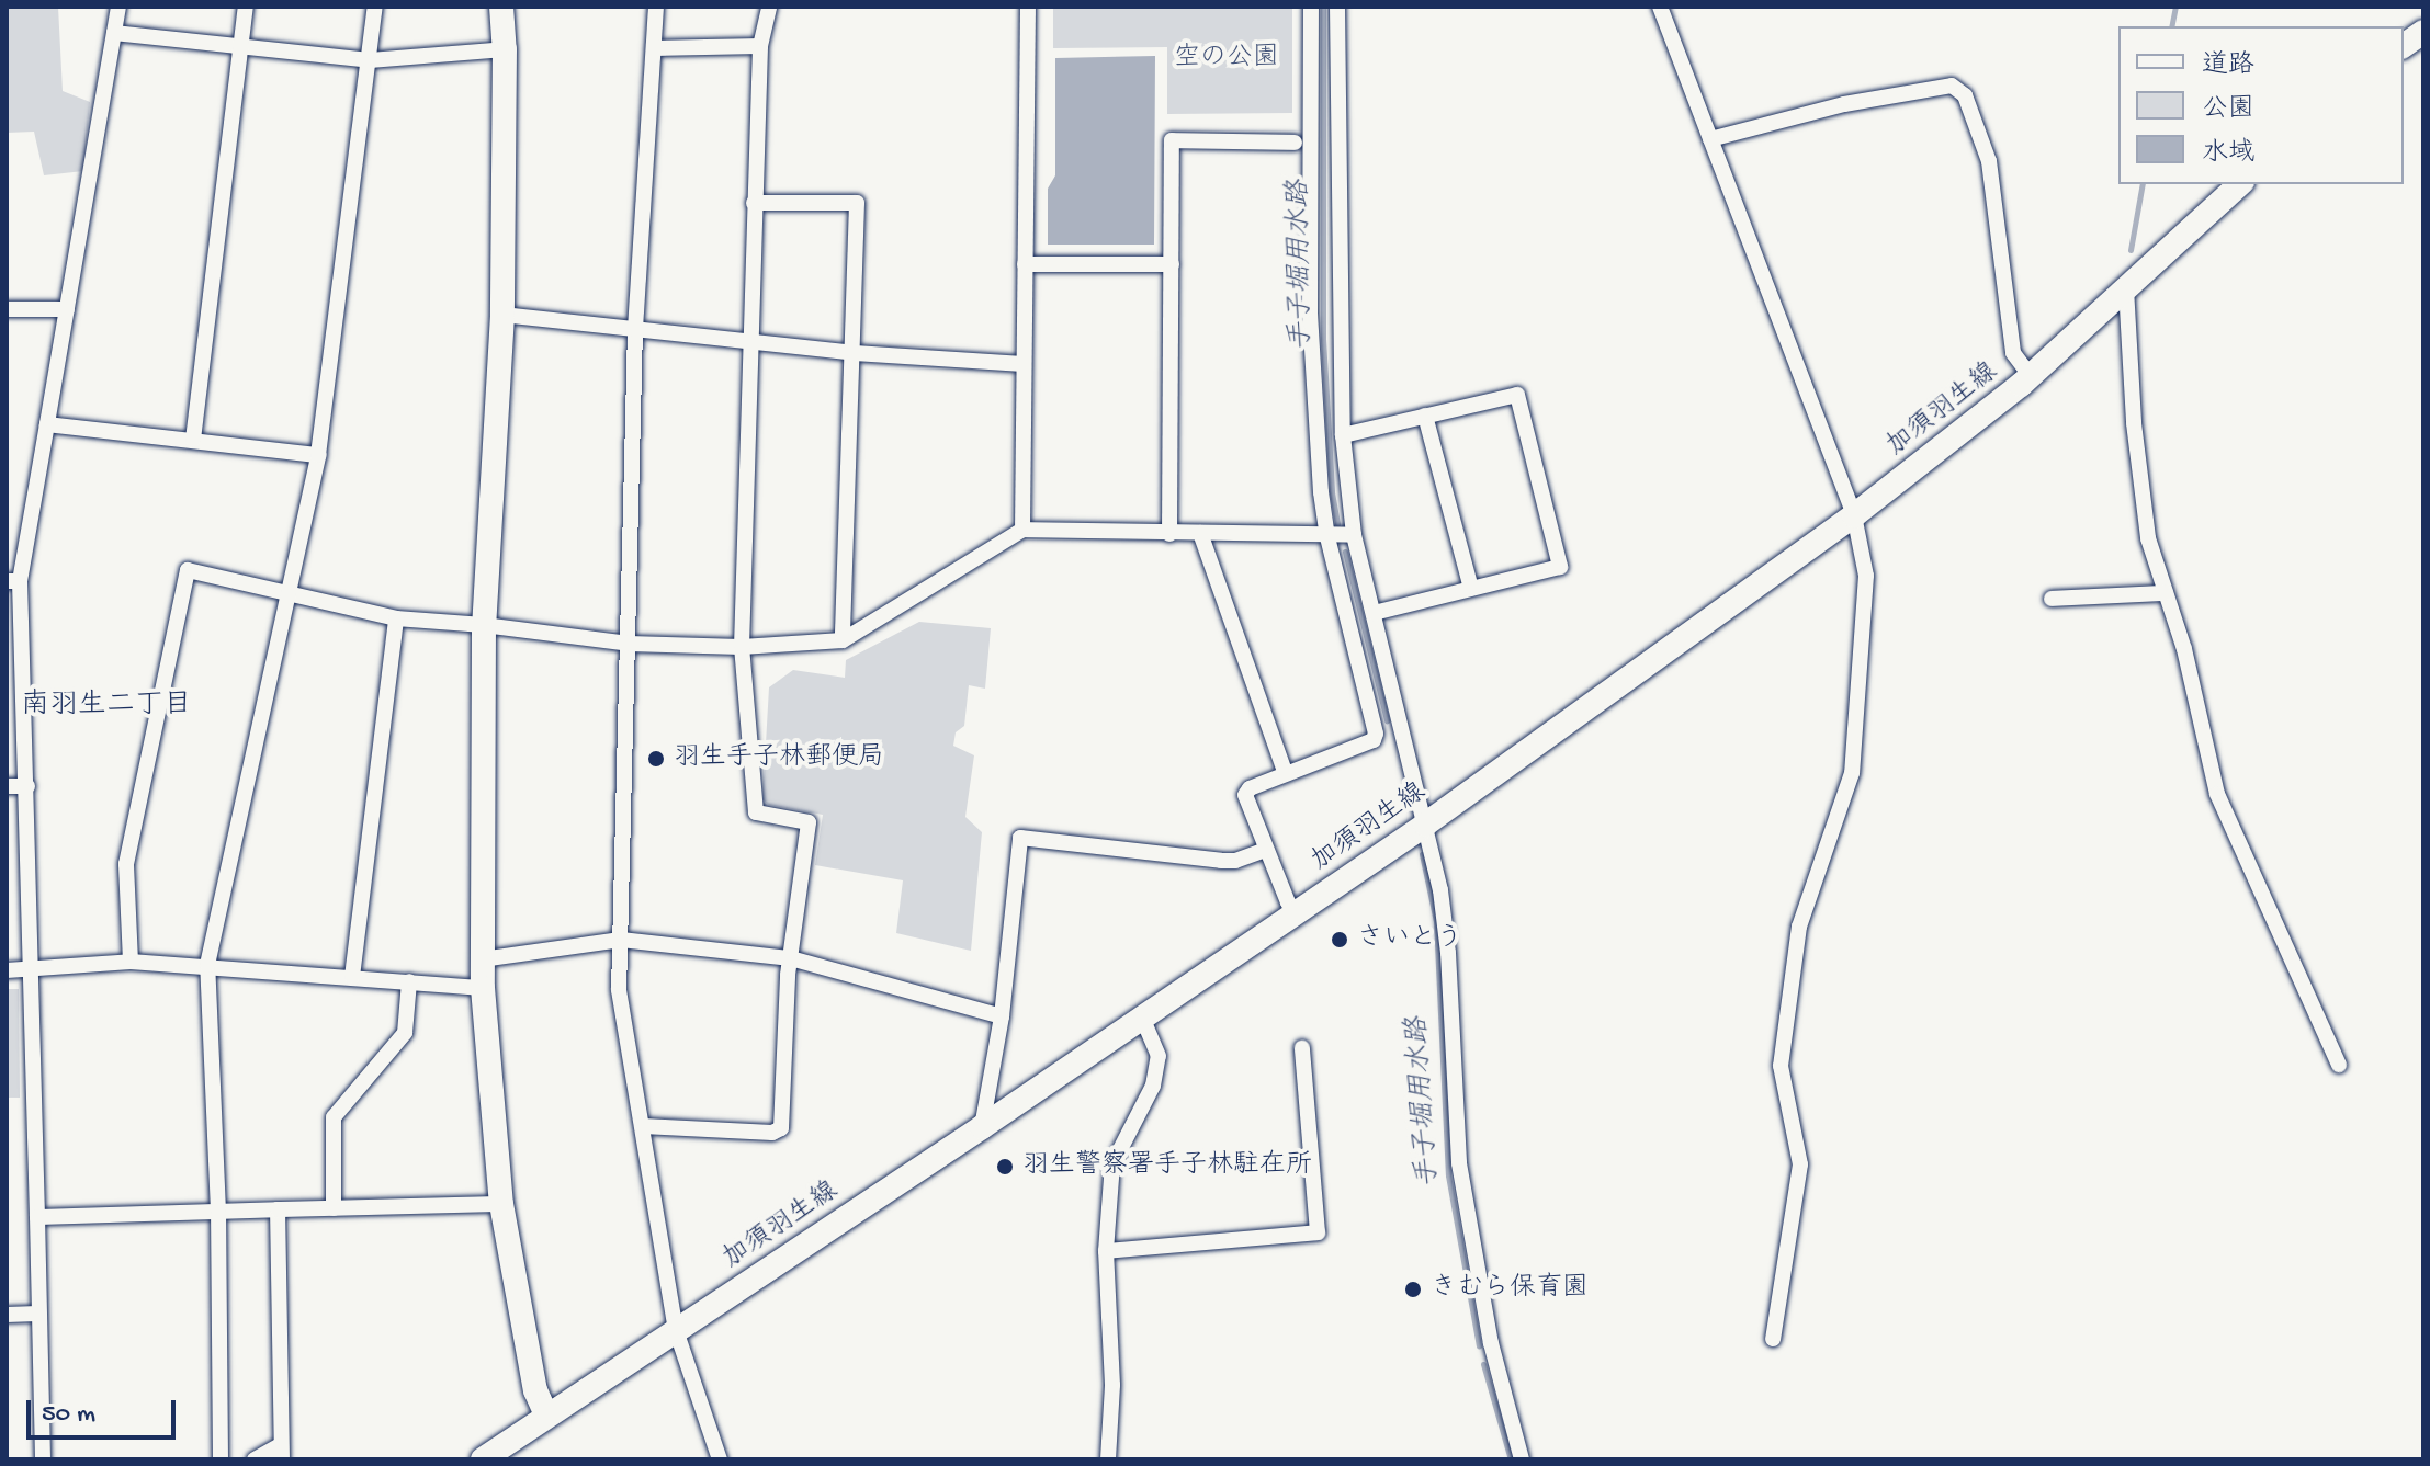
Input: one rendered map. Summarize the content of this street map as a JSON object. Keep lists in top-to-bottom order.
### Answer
{
  "streets": {
    "main road": ["加須羽生線"]
  },
  "districts": ["南羽生二丁目"],
  "water": ["手子堀用水路"],
  "parks": ["空の公園"],
  "places": [
    "羽生手子林郵便局",
    "さいとう",
    "羽生警察署手子林駐在所",
    "きむら保育園"
  ],
  "legend": ["道路", "公園", "水域"],
  "scale_bar": "50 m"
}
